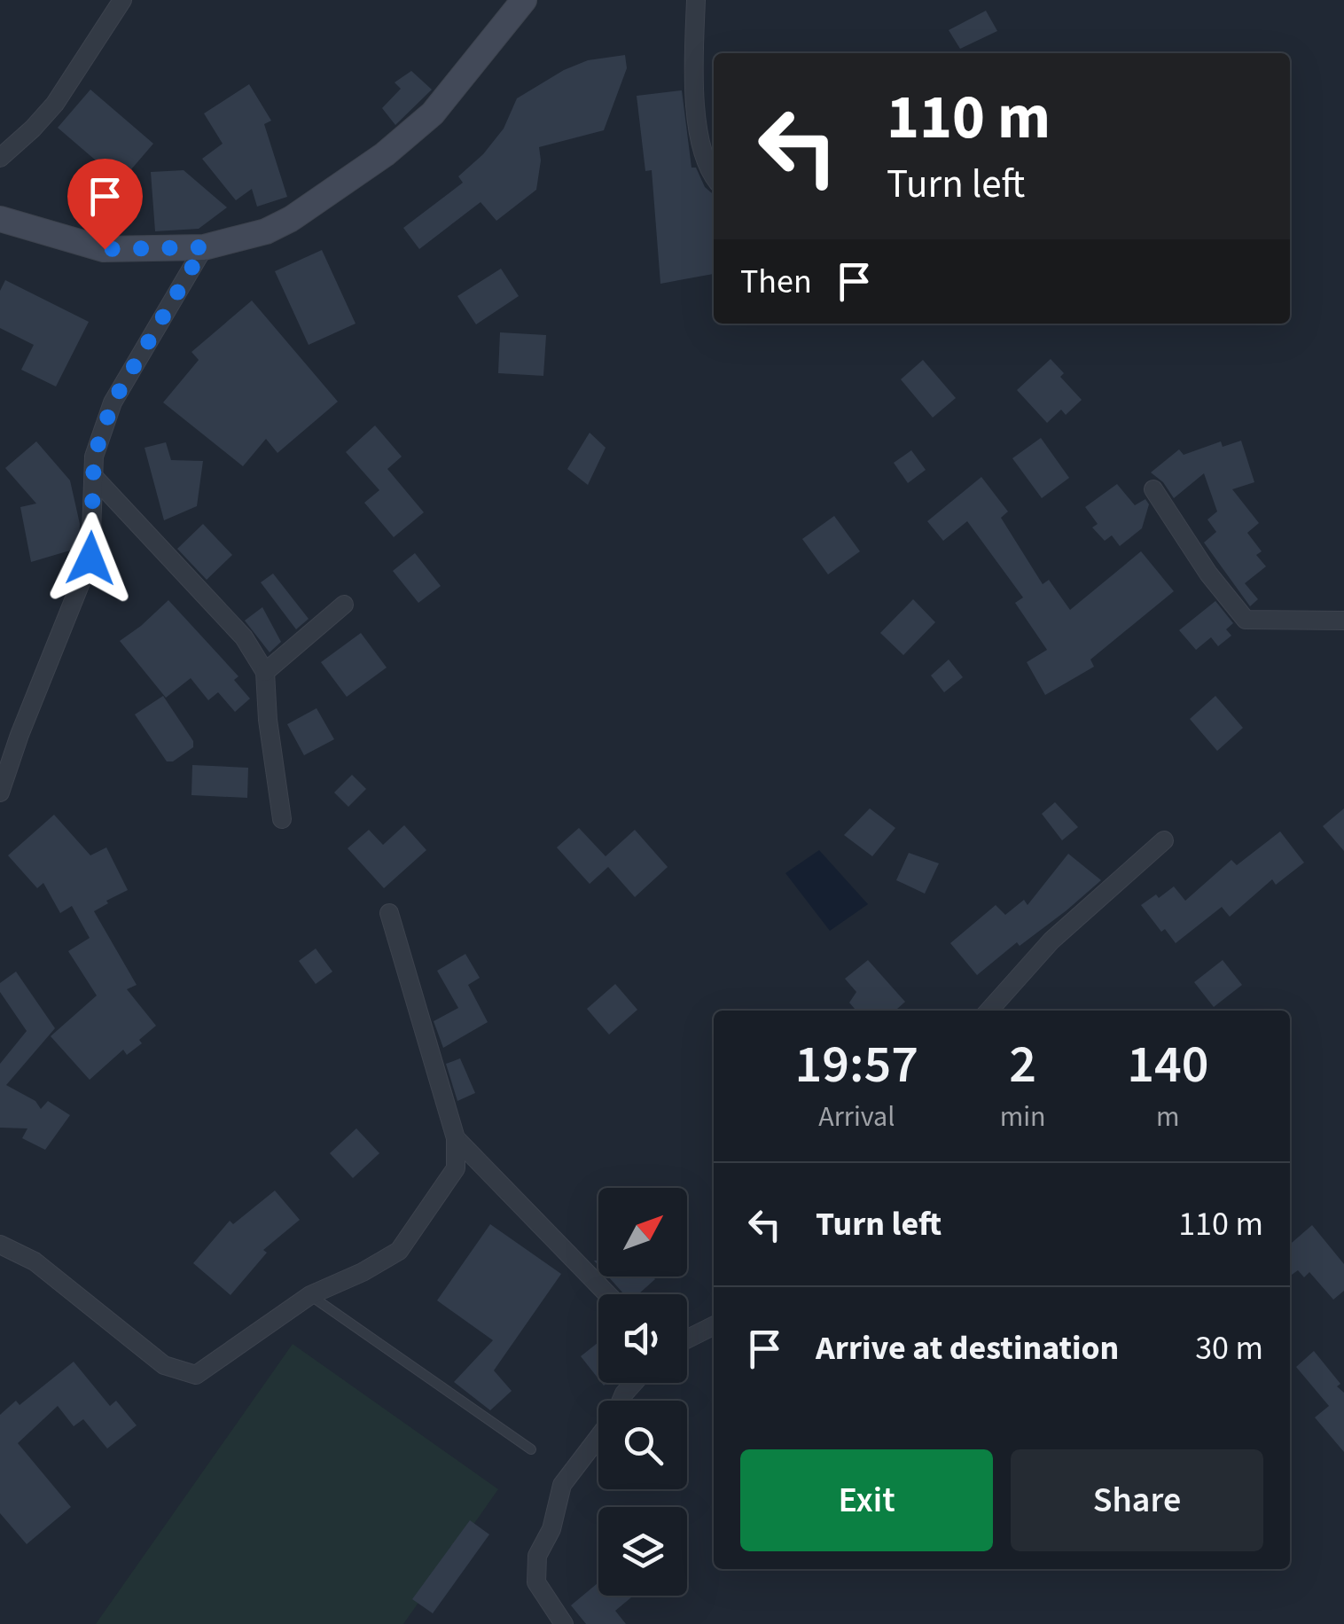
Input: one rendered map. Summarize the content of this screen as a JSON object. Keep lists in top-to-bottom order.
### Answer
{
  "north": "top right",
  "page": {
    "turn": ["110 m", "Turn left"],
    "then": "Then",
    "eta": [
      "19:57",
      "Arrival",
      "2",
      "min",
      "140",
      "m"
    ],
    "list": [
      {
        "name": "Turn left",
        "value": "110 m"
      },
      {
        "name": "Arrive at destination",
        "value": "30 m"
      }
    ],
    "buttons": ["Exit", "Share"]
  }
}
